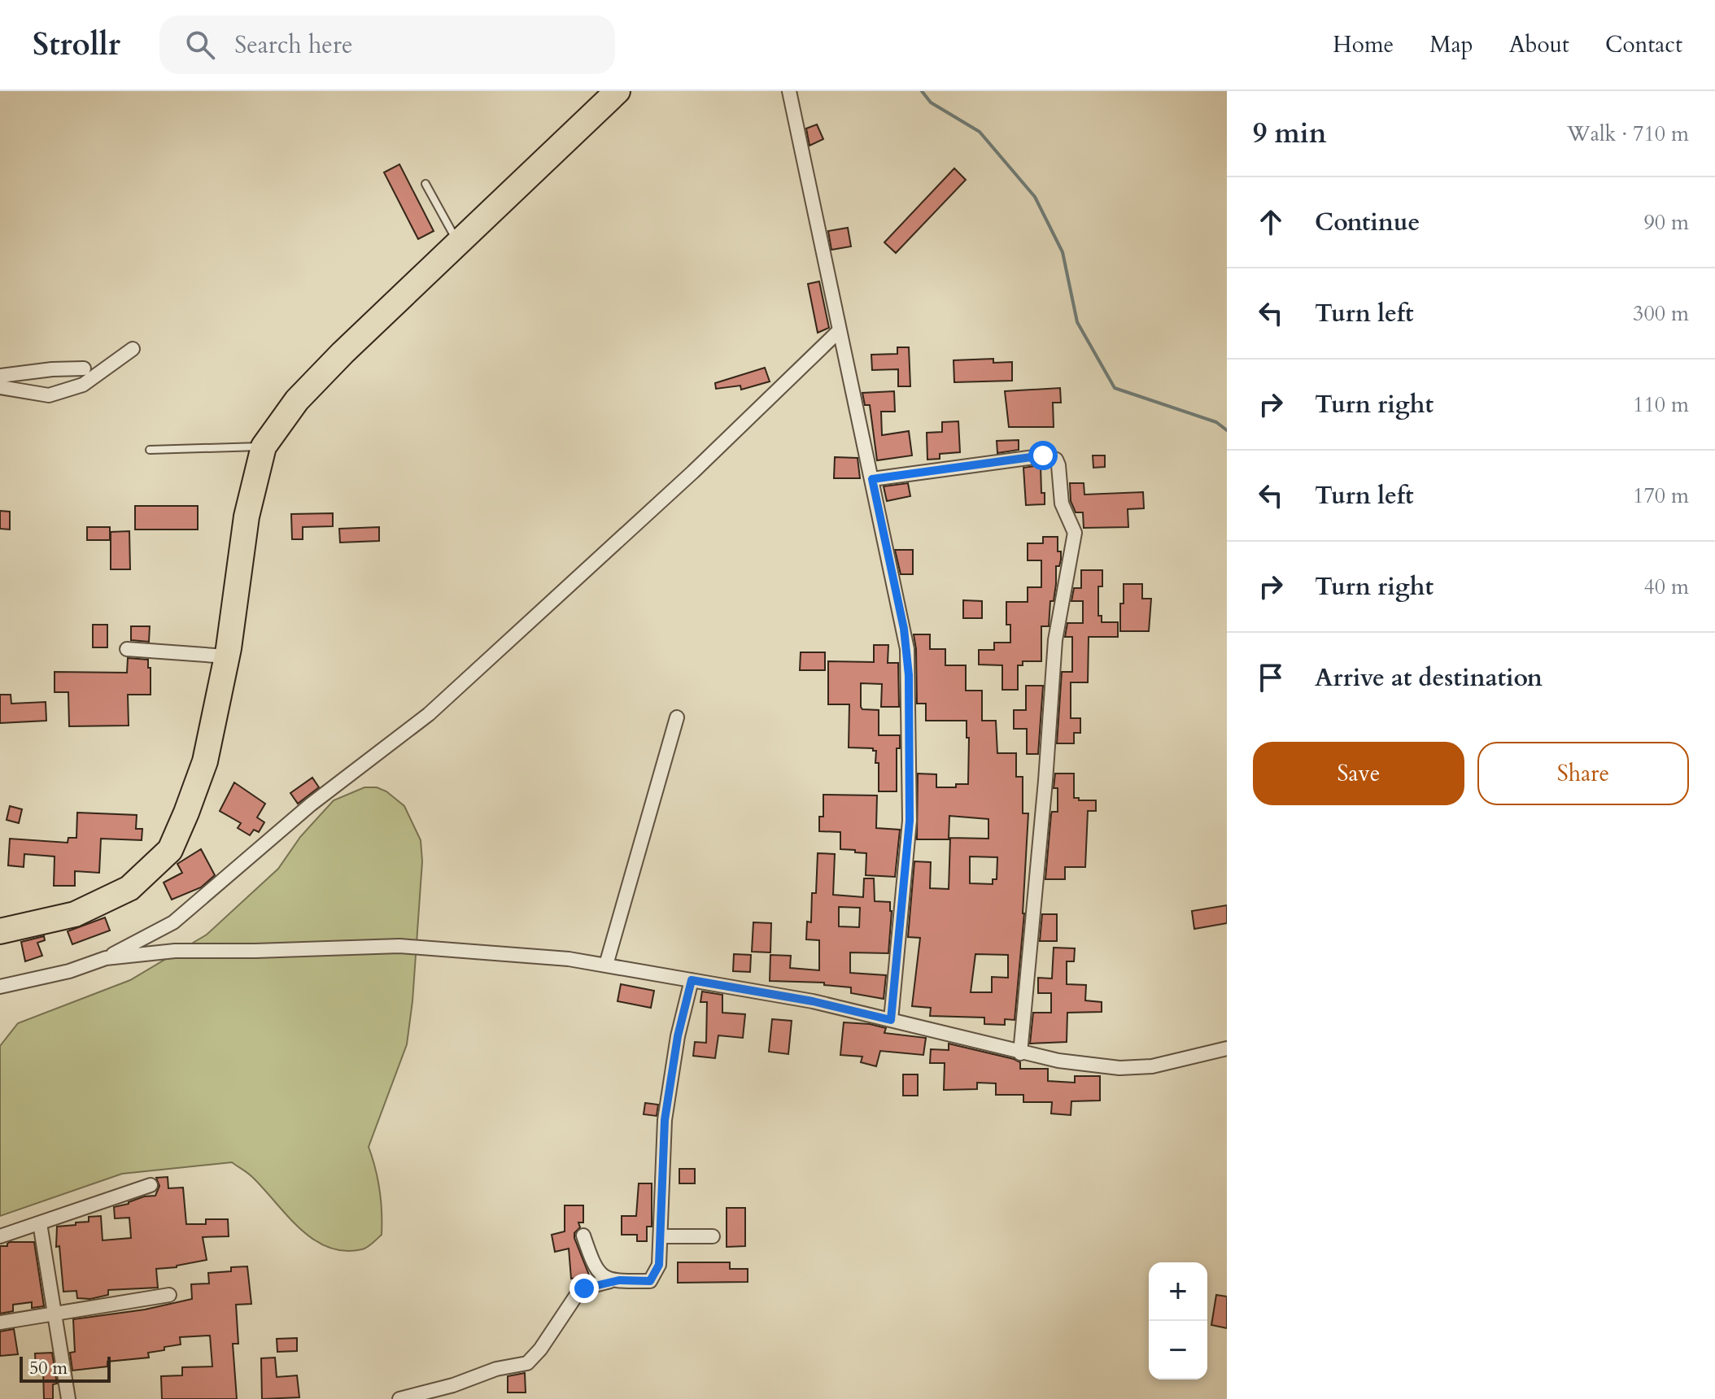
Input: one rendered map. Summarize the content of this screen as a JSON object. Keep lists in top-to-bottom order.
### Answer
{
  "scale_bar": "50 m",
  "page": {
    "header": "Strollr",
    "search": "Search here",
    "nav": [
      "Home",
      "Map",
      "About",
      "Contact"
    ],
    "heading": ["9 min", "Walk · 710 m"],
    "list": [
      ["Continue", "90 m"],
      ["Turn left", "300 m"],
      ["Turn right", "110 m"],
      ["Turn left", "170 m"],
      ["Turn right", "40 m"],
      "Arrive at destination"
    ],
    "buttons": ["Save", "Share"],
    "map_buttons": ["+", "−"],
    "scale": "50 m"
  }
}
